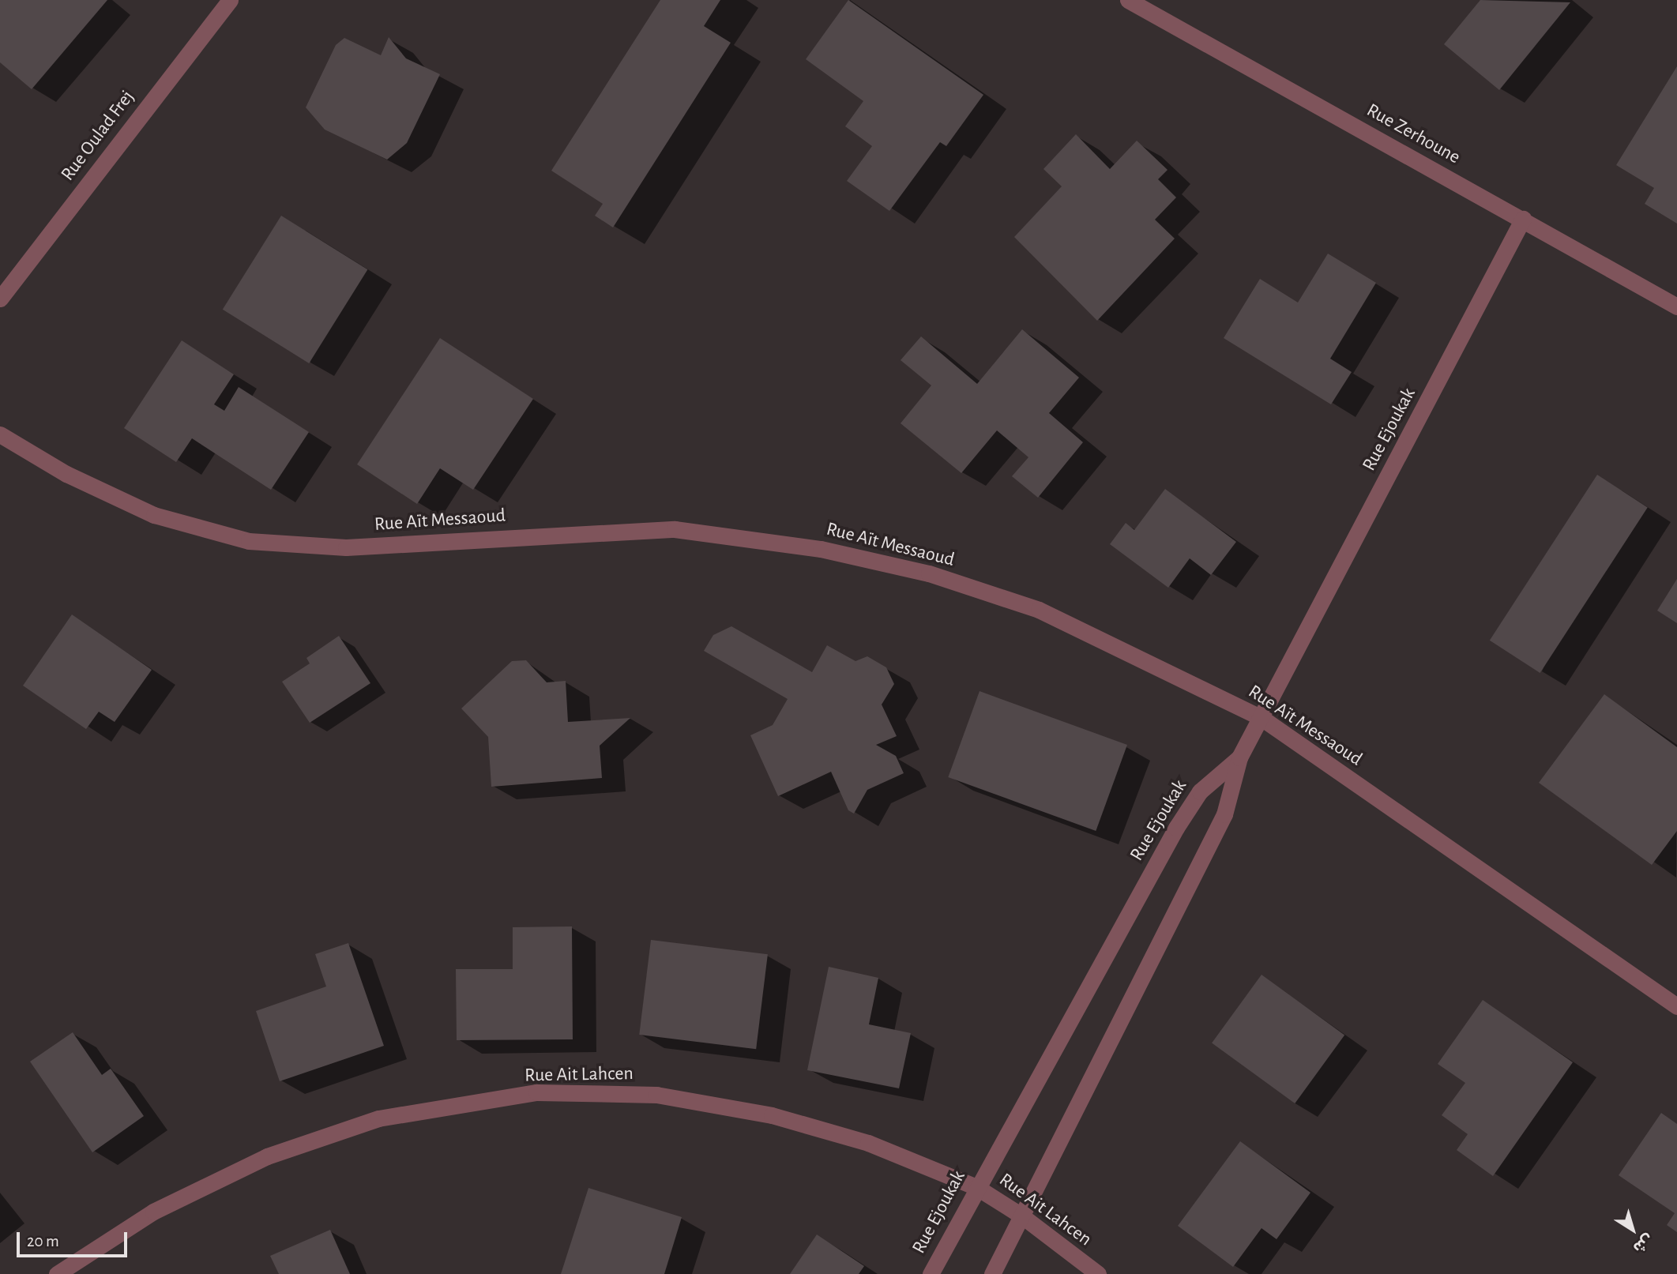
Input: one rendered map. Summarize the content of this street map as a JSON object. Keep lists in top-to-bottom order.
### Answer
{
  "streets": {
    "street": [
      "Rue Zerhoune",
      "Rue Oulad Frej",
      "Rue Ejoukak",
      "Rue Aït Messaoud",
      "Rue Ait Lahcen"
    ]
  },
  "crossings": [
    ["Rue Zerhoune", "Rue Ejoukak"],
    ["Rue Ejoukak", "Rue Aït Messaoud"],
    ["Rue Ejoukak", "Rue Ait Lahcen"]
  ],
  "scale_bar": "20 m",
  "north": "bottom right"
}
